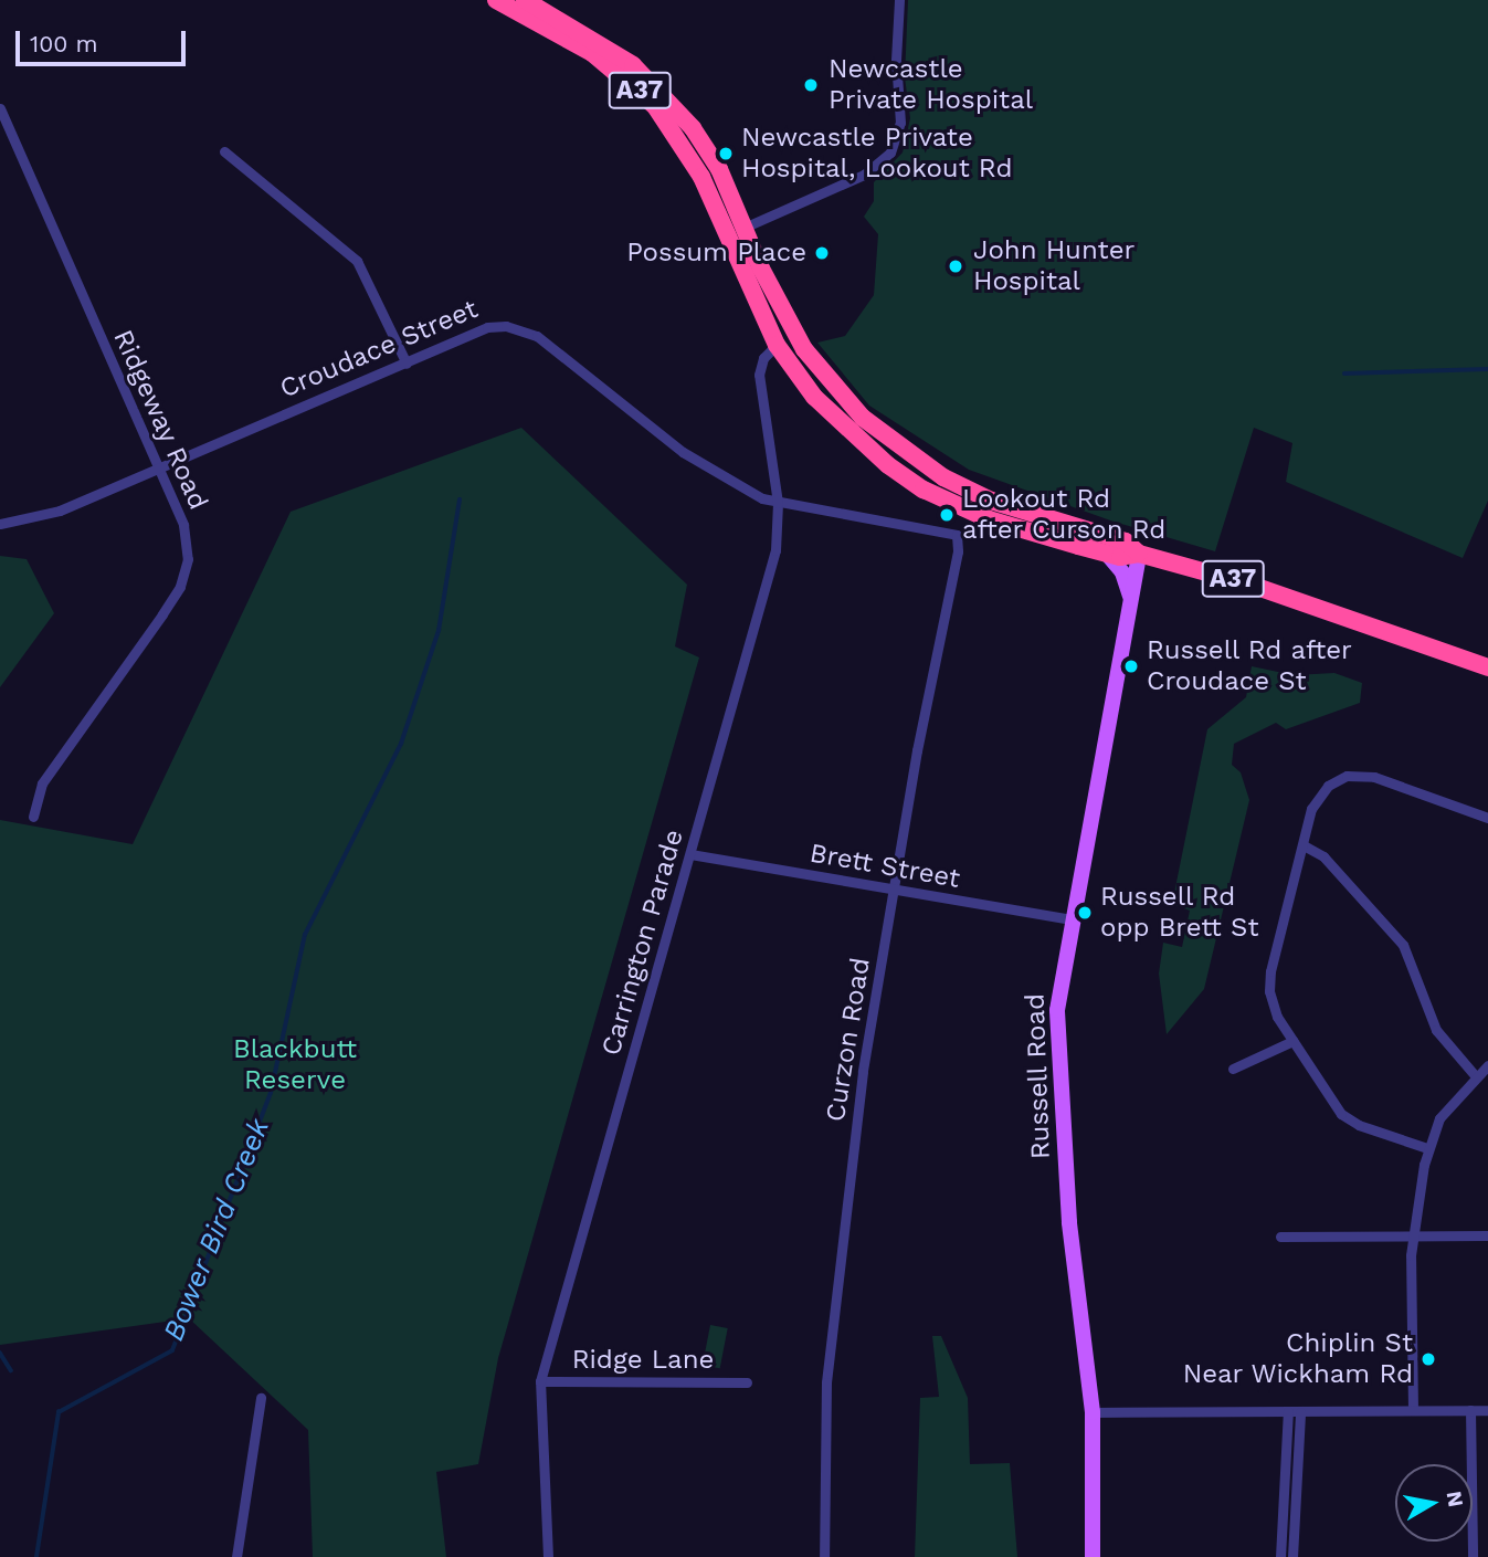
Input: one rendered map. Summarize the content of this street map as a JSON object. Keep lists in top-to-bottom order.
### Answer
{
  "streets": {
    "highway": ["A37"],
    "main road": ["Russell Road"],
    "street": [
      "Croudace Street",
      "Ridgeway Road",
      "Brett Street",
      "Carrington Parade",
      "Curzon Road",
      "Ridge Lane"
    ]
  },
  "crossings": [
    ["A37", "Carrington Parade"],
    ["A37", "Russell Road"],
    ["Croudace Street", "Ridgeway Road"],
    ["Croudace Street", "Carrington Parade"],
    ["Croudace Street", "Curzon Road"],
    ["Brett Street", "Carrington Parade"],
    ["Brett Street", "Curzon Road"],
    ["Brett Street", "Russell Road"],
    ["Carrington Parade", "Ridge Lane"]
  ],
  "water": ["Bower Bird Creek"],
  "parks": ["Blackbutt Reserve"],
  "places": [
    "Newcastle Private Hospital",
    "Newcastle Private Hospital, Lookout Rd",
    "Possum Place",
    "John Hunter Hospital",
    "Lookout Rd after Curson Rd",
    "Russell Rd after Croudace St",
    "Russell Rd opp Brett St",
    "Chiplin St Near Wickham Rd"
  ],
  "scale_bar": "100 m",
  "north": "right"
}
